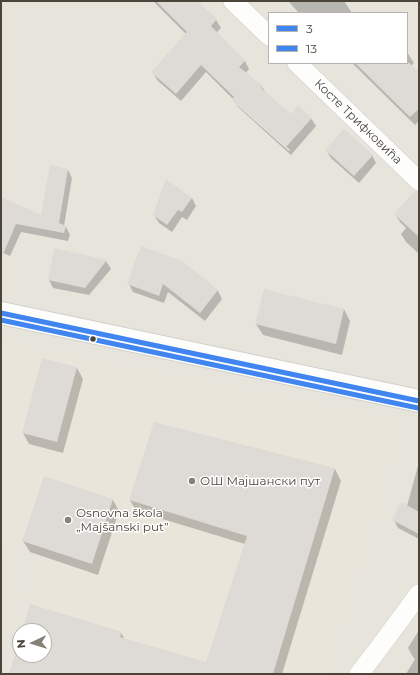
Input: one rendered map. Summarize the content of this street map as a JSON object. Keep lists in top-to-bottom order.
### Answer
{
  "streets": {
    "street": ["Косте Трифковића"]
  },
  "places": ["ОШ Мајшански пут", "Osnovna škola „Majšanski put”"],
  "lines": ["transit line 3", "transit line 13"],
  "legend": ["3", "13"],
  "north": "left"
}
